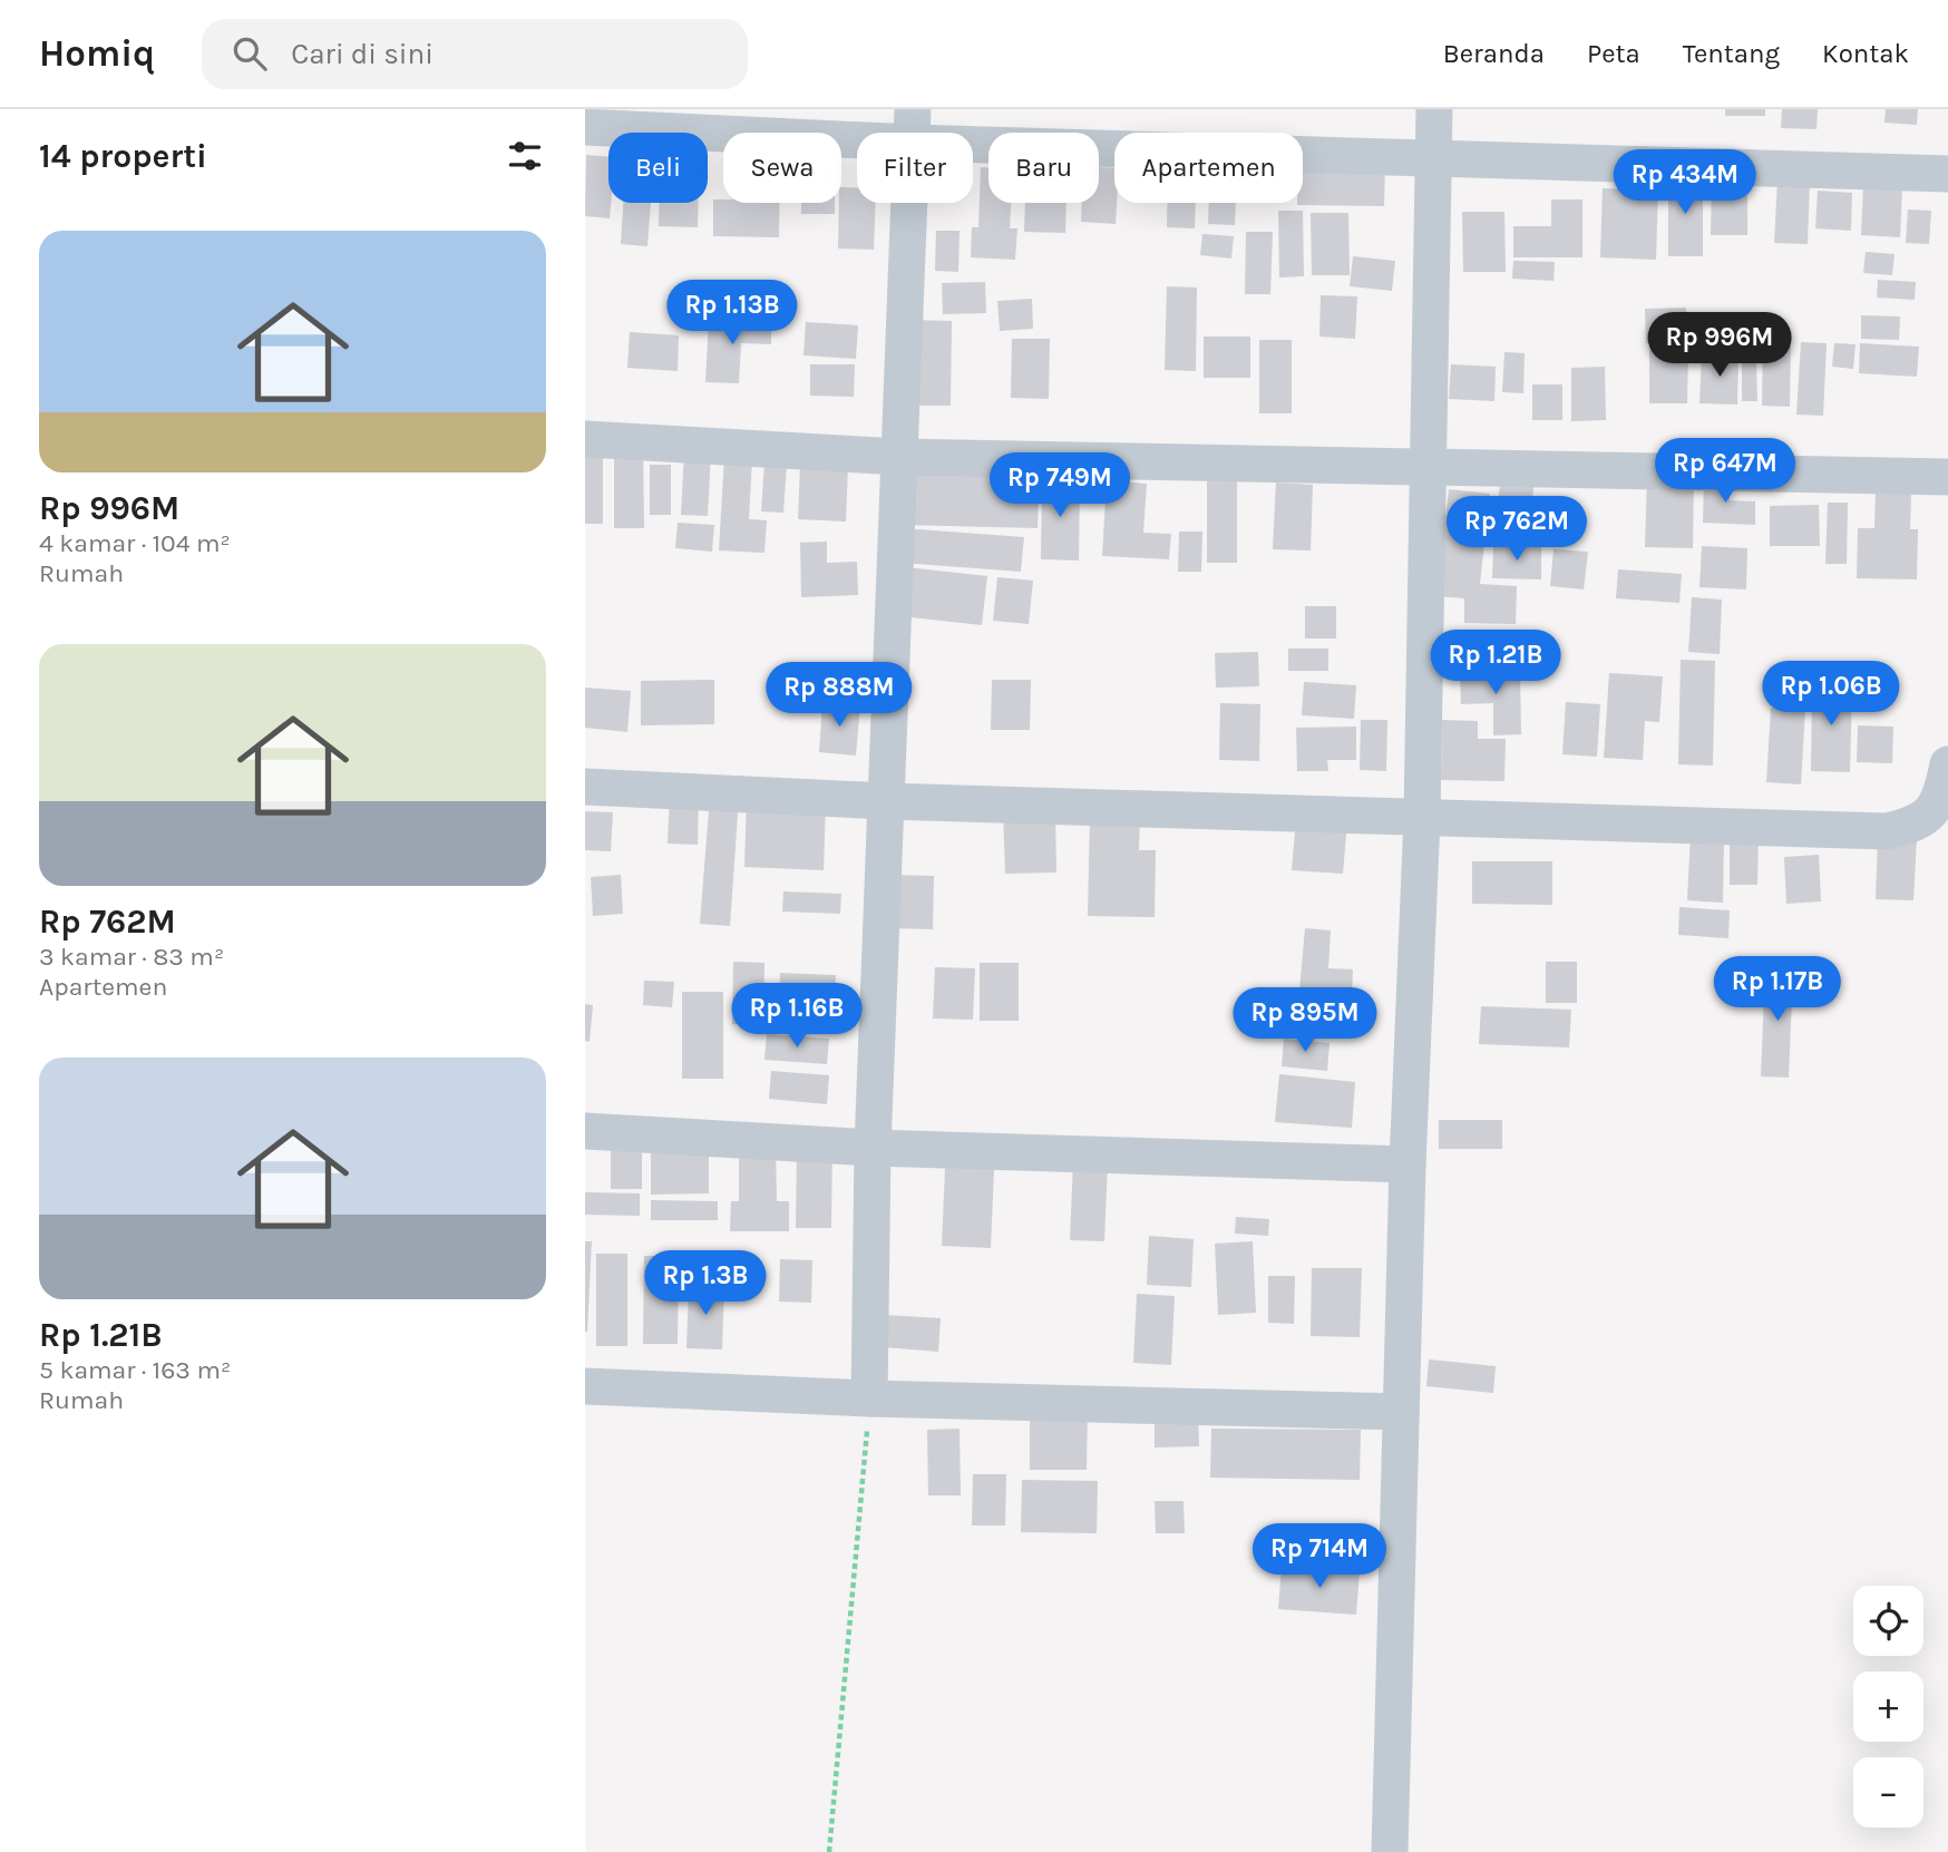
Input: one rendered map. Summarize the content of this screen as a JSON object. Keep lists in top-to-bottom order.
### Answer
{
  "page": {
    "header": "Homiq",
    "search": "Cari di sini",
    "nav": [
      "Beranda",
      "Peta",
      "Tentang",
      "Kontak"
    ],
    "heading": "14 properti",
    "chip": [
      "Beli",
      "Sewa",
      "Filter",
      "Baru",
      "Apartemen"
    ],
    "price": [
      "Rp 434M",
      "Rp 1.13B",
      "Rp 996M",
      "Rp 647M",
      "Rp 749M",
      "Rp 762M",
      "Rp 1.21B",
      "Rp 1.06B",
      "Rp 888M",
      "Rp 1.17B",
      "Rp 1.16B",
      "Rp 895M",
      "Rp 1.3B",
      "Rp 714M"
    ],
    "list": [
      {
        "name": "Rp 996M",
        "note": "4 kamar · 104 m² · Rumah"
      },
      {
        "name": "Rp 762M",
        "note": "3 kamar · 83 m² · Apartemen"
      },
      {
        "name": "Rp 1.21B",
        "note": "5 kamar · 163 m² · Rumah"
      }
    ],
    "map_buttons": ["+", "−"]
  }
}
